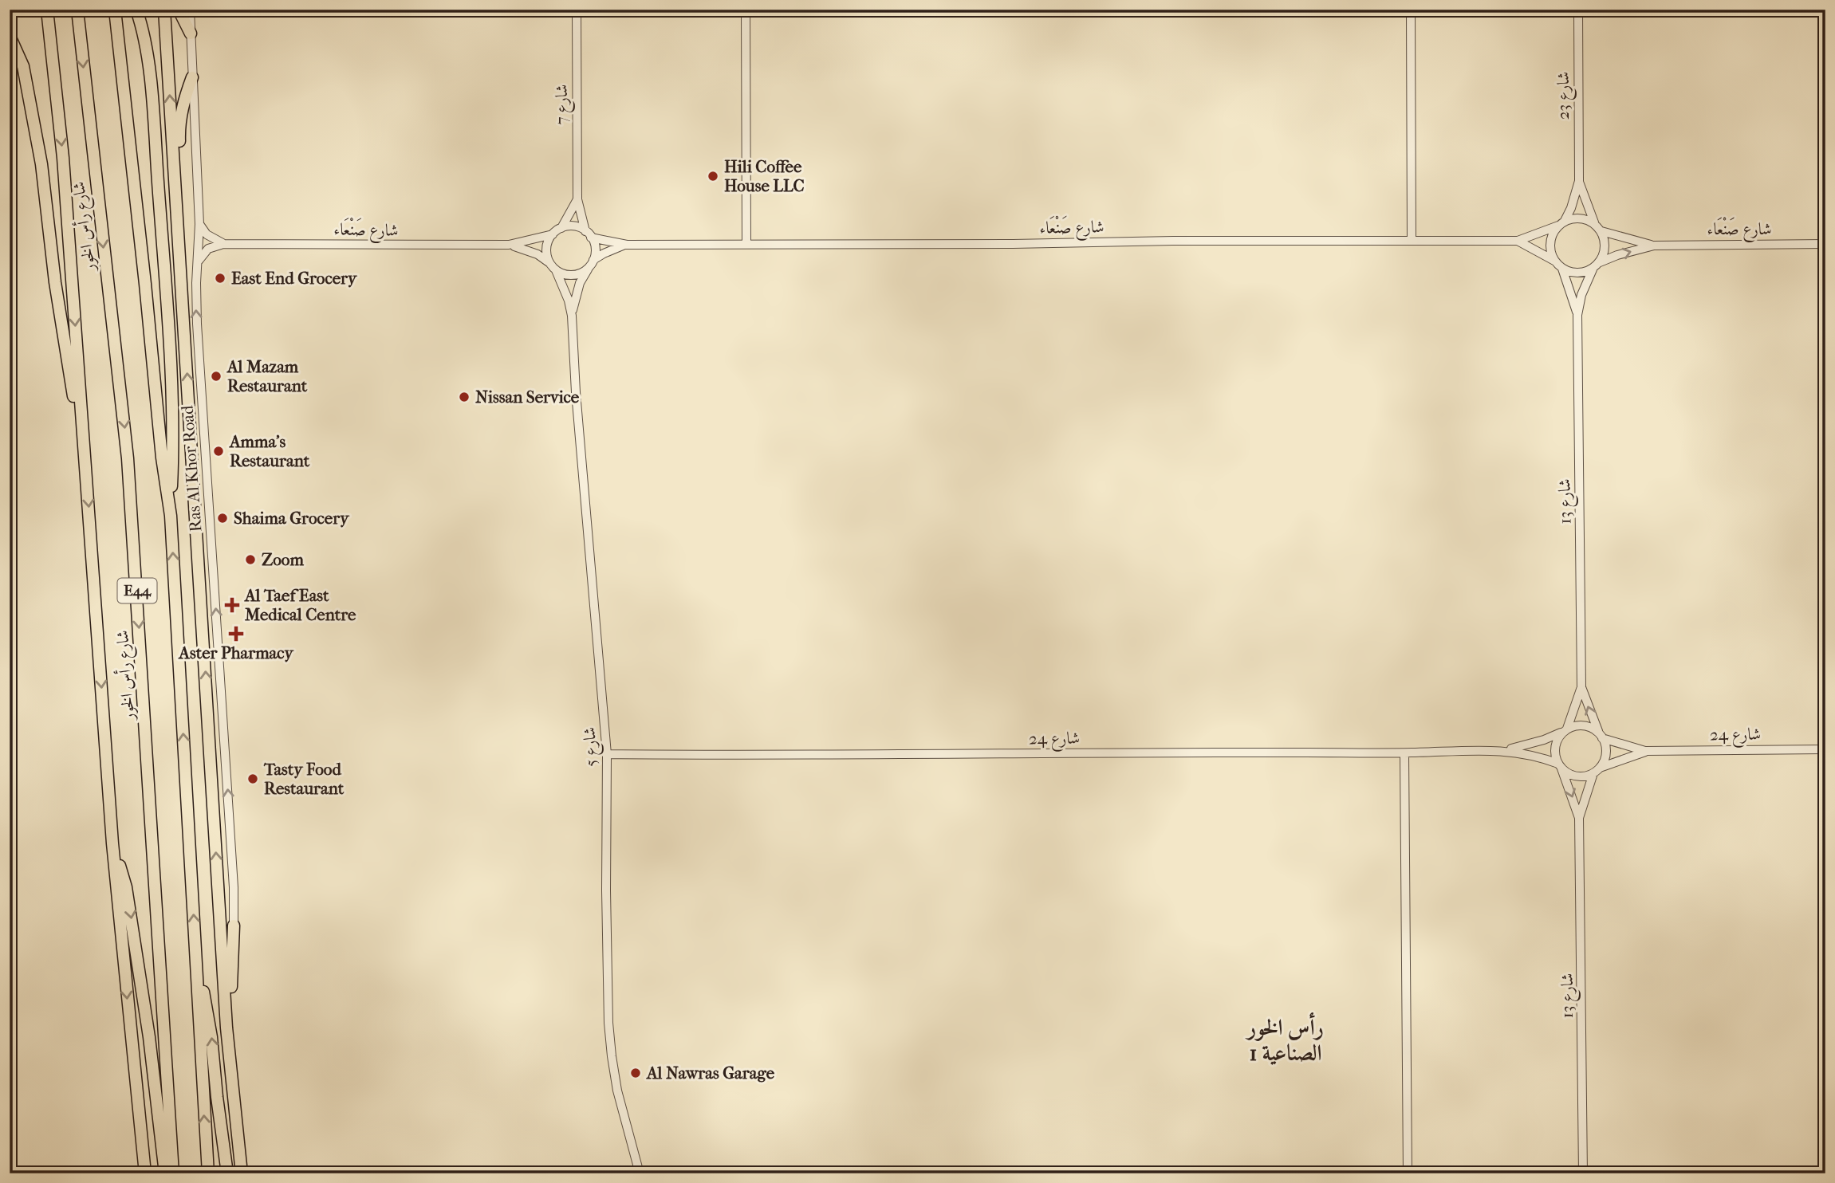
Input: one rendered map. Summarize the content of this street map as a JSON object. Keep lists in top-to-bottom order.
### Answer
{
  "streets": {
    "highway": ["شارع رأس الخور", "E44"],
    "street": [
      "شارع 23",
      "شارع 7",
      "شارع صَنْعَاء",
      "Ras Al Khor Road",
      "شارع 13",
      "شارع 24",
      "شارع 5"
    ]
  },
  "crossings": [
    ["شارع 23", "شارع صَنْعَاء"],
    ["شارع 23", "شارع 13"],
    ["شارع 7", "شارع صَنْعَاء"],
    ["شارع 7", "شارع 5"],
    ["شارع صَنْعَاء", "شارع 13"],
    ["شارع صَنْعَاء", "شارع 5"],
    ["شارع 13", "شارع 24"],
    ["شارع 24", "شارع 5"]
  ],
  "one_way": ["Ras Al Khor Road"],
  "districts": ["رأس الخور الصناعية 1"],
  "places": {
    "other": [
      "Hili Coffee House LLC",
      "East End Grocery",
      "Al Mazam Restaurant",
      "Nissan Service",
      "Amma's Restaurant",
      "Shaima Grocery",
      "Zoom",
      "Tasty Food Restaurant",
      "Al Nawras Garage"
    ],
    "health": ["Al Taef East Medical Centre", "Aster Pharmacy"]
  }
}
